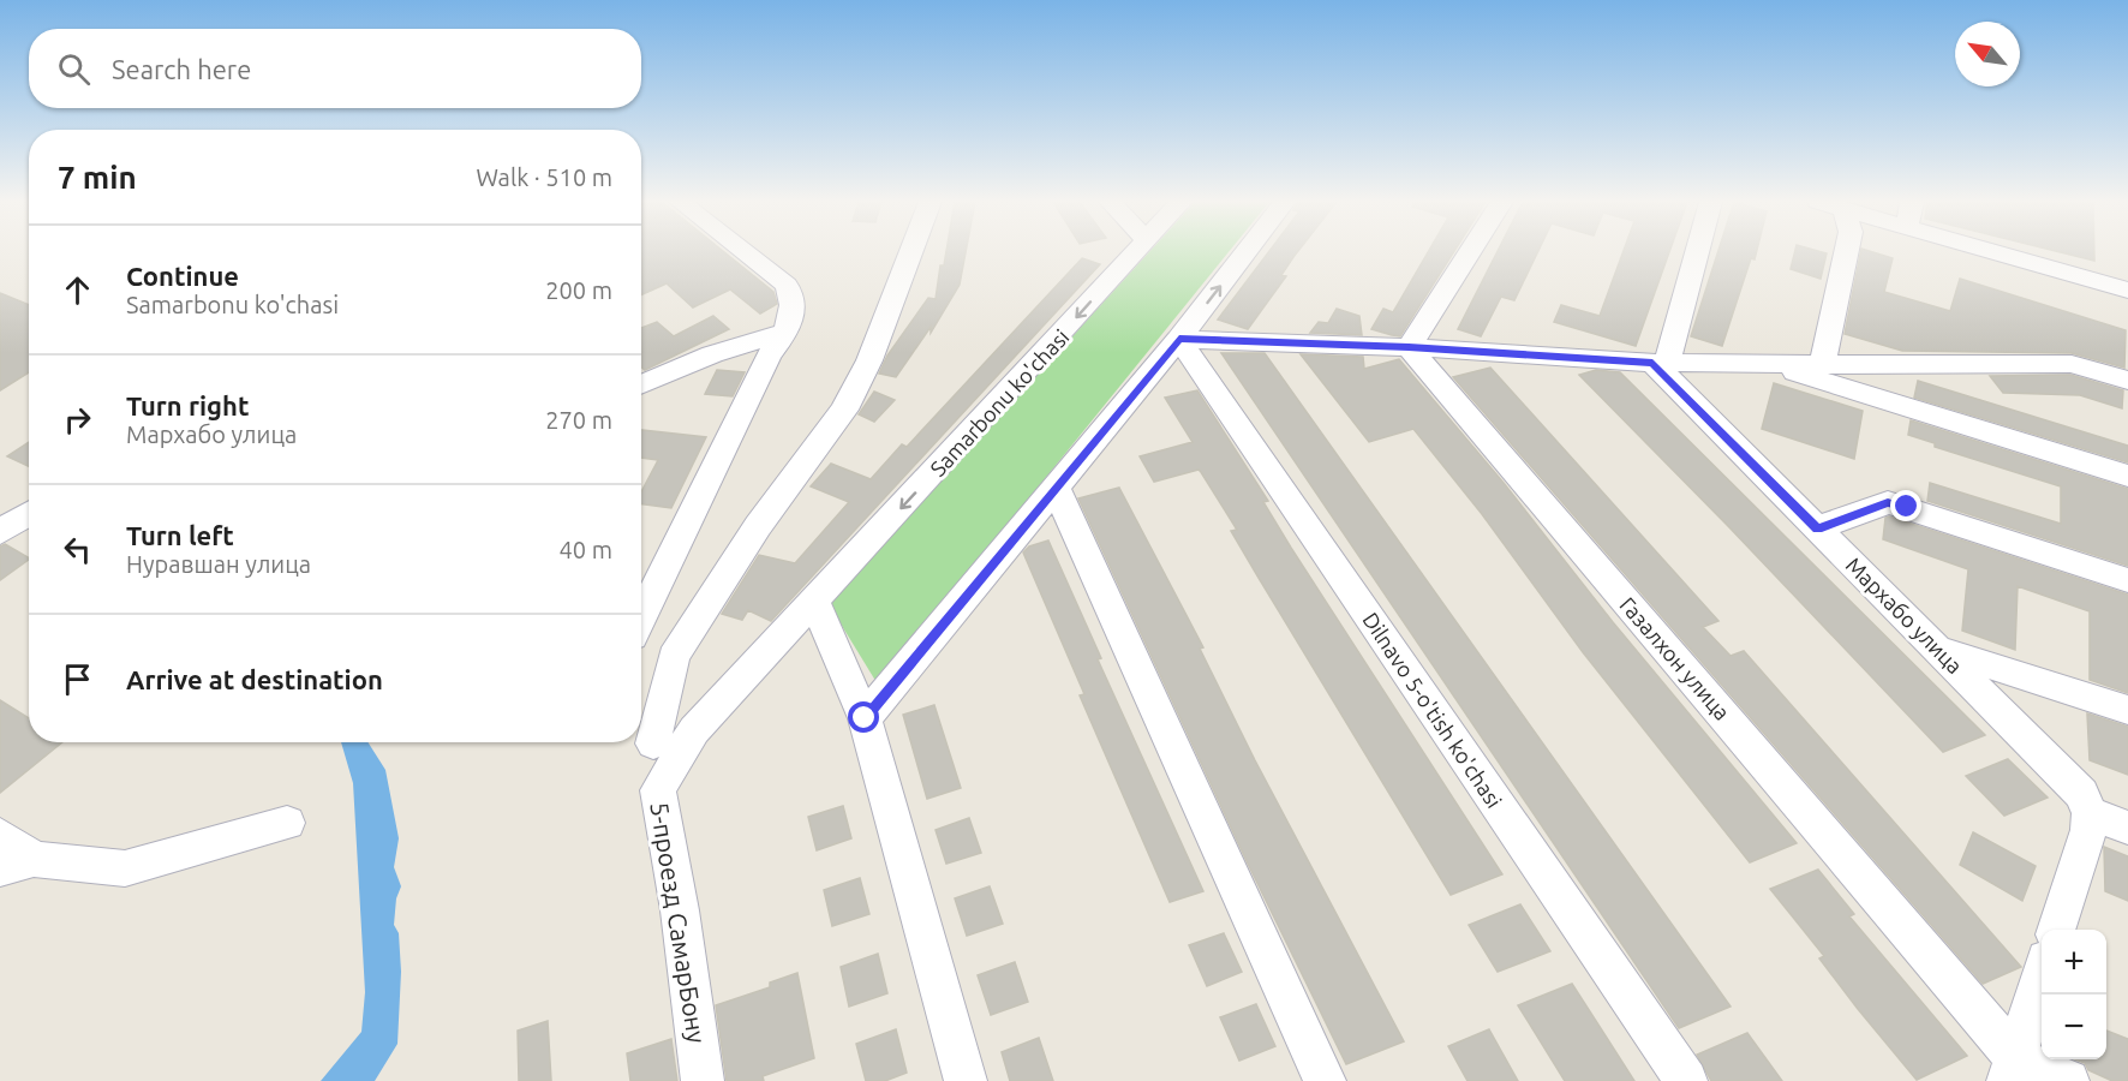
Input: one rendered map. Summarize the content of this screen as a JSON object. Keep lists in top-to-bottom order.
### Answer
{
  "streets": {
    "street": [
      "Samarbonu ko'chasi",
      "Мархабо улица",
      "Газалхон улица",
      "Dilnavo 5-o'tish ko'chasi",
      "5-проезд СамарБону"
    ]
  },
  "crossings": [
    ["Samarbonu ko'chasi", "5-проезд СамарБону"]
  ],
  "north": "top left",
  "page": {
    "search": "Search here",
    "heading": ["7 min", "Walk · 510 m"],
    "list": [
      ["Continue", "Samarbonu ko'chasi", "200 m"],
      ["Turn right", "Мархабо улица", "270 m"],
      ["Turn left", "Нуравшан улица", "40 m"],
      "Arrive at destination"
    ],
    "map_buttons": ["+", "−"]
  }
}
